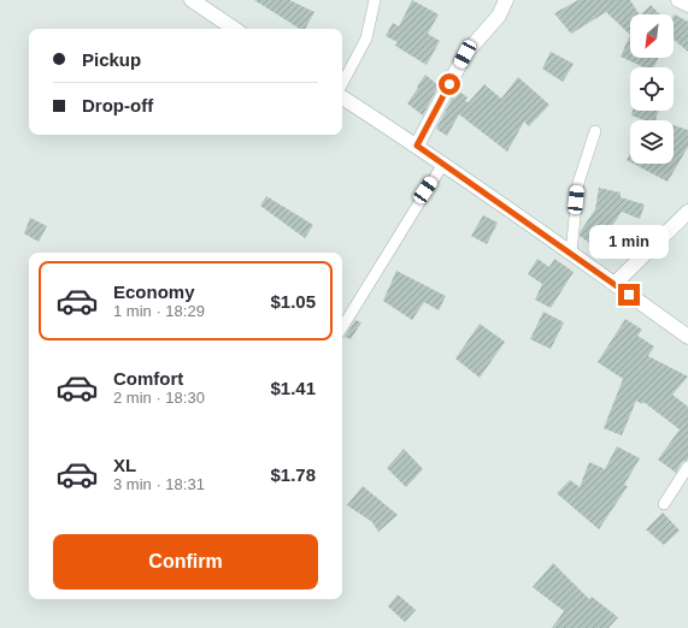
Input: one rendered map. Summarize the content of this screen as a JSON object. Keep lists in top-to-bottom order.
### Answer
{
  "north": "bottom left",
  "page": {
    "banner": ["Pickup", "Drop-off"],
    "bubble": "1 min",
    "list": [
      {
        "name": "Economy",
        "note": "1 min · 18:29",
        "value": "$1.05"
      },
      {
        "name": "Comfort",
        "note": "2 min · 18:30",
        "value": "$1.41"
      },
      {
        "name": "XL",
        "note": "3 min · 18:31",
        "value": "$1.78"
      }
    ],
    "buttons": "Confirm"
  }
}
